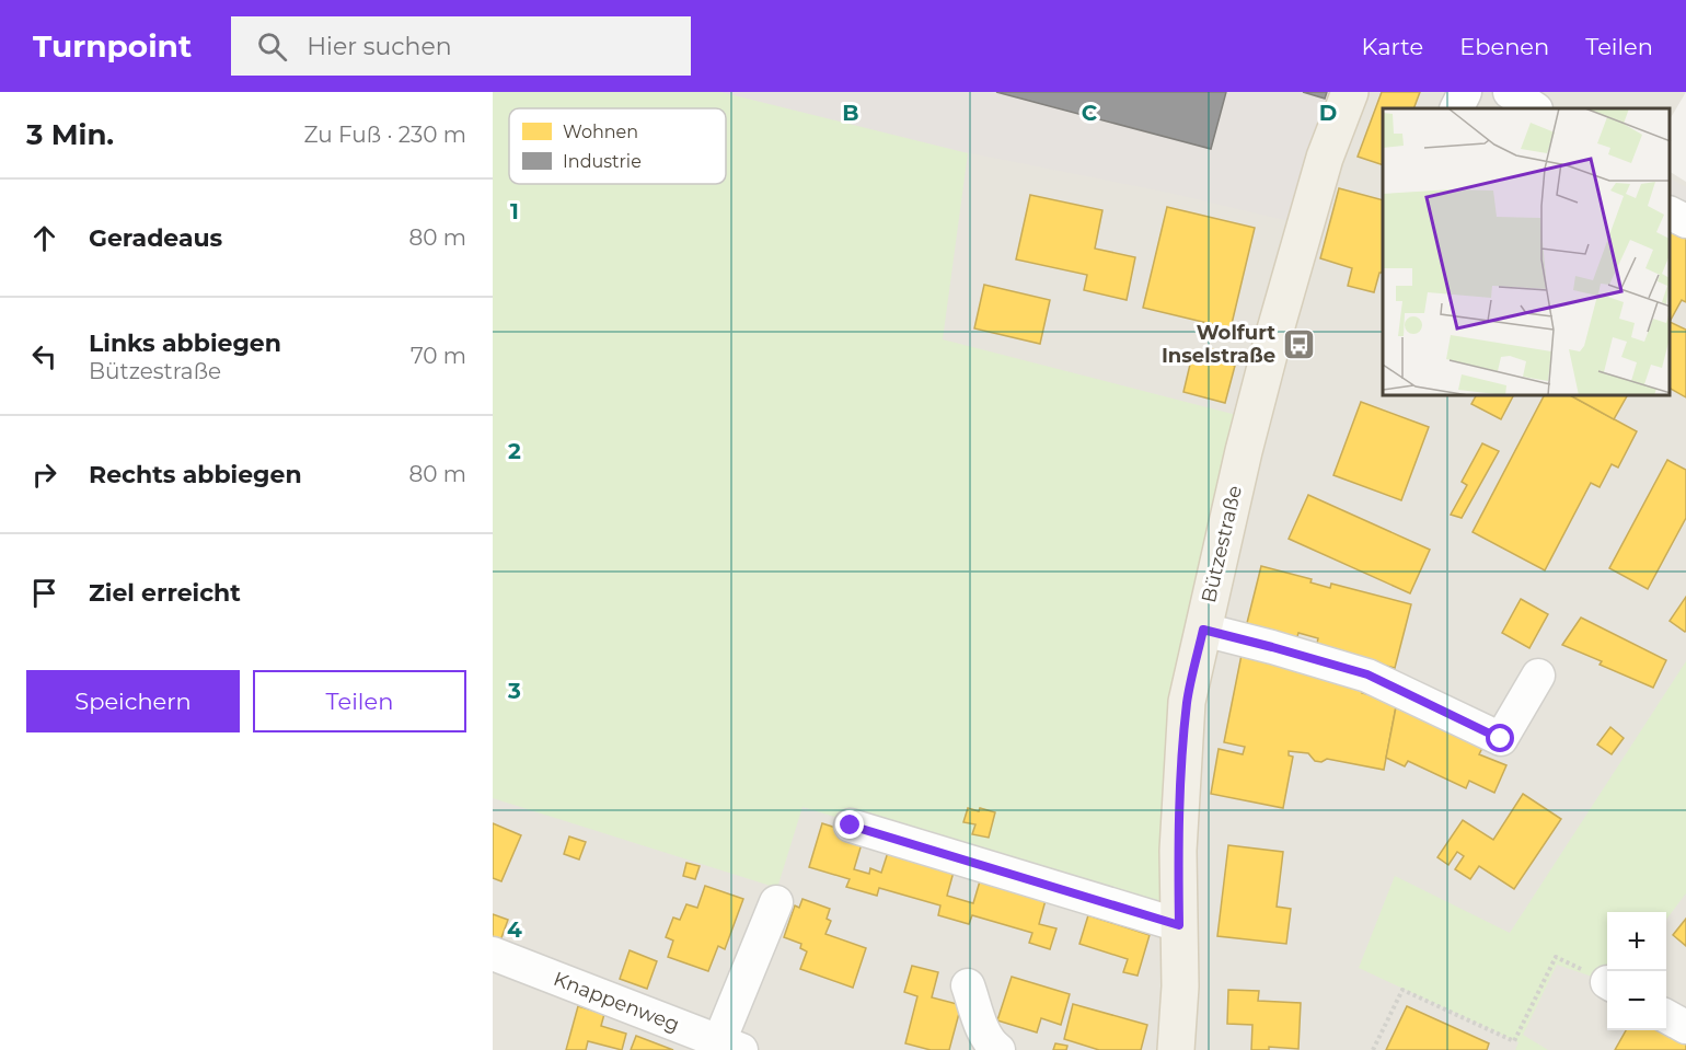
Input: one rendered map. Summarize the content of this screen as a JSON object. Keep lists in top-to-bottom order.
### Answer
{
  "streets": {
    "main road": ["Bützestraße"],
    "street": ["Knappenweg"]
  },
  "places": {
    "bus stop": ["Wolfurt Inselstraße"]
  },
  "legend": ["Wohnen", "Industrie"],
  "page": {
    "header": "Turnpoint",
    "search": "Hier suchen",
    "nav": ["Karte", "Ebenen", "Teilen"],
    "heading": ["3 Min.", "Zu Fuß · 230 m"],
    "list": [
      ["Geradeaus", "80 m"],
      ["Links abbiegen", "Bützestraße", "70 m"],
      ["Rechts abbiegen", "80 m"],
      "Ziel erreicht"
    ],
    "buttons": ["Speichern", "Teilen"],
    "map_buttons": ["+", "−"]
  },
  "grid": {
    "columns": ["B", "C", "D"],
    "rows": [
      "1",
      "2",
      "3",
      "4"
    ]
  }
}
